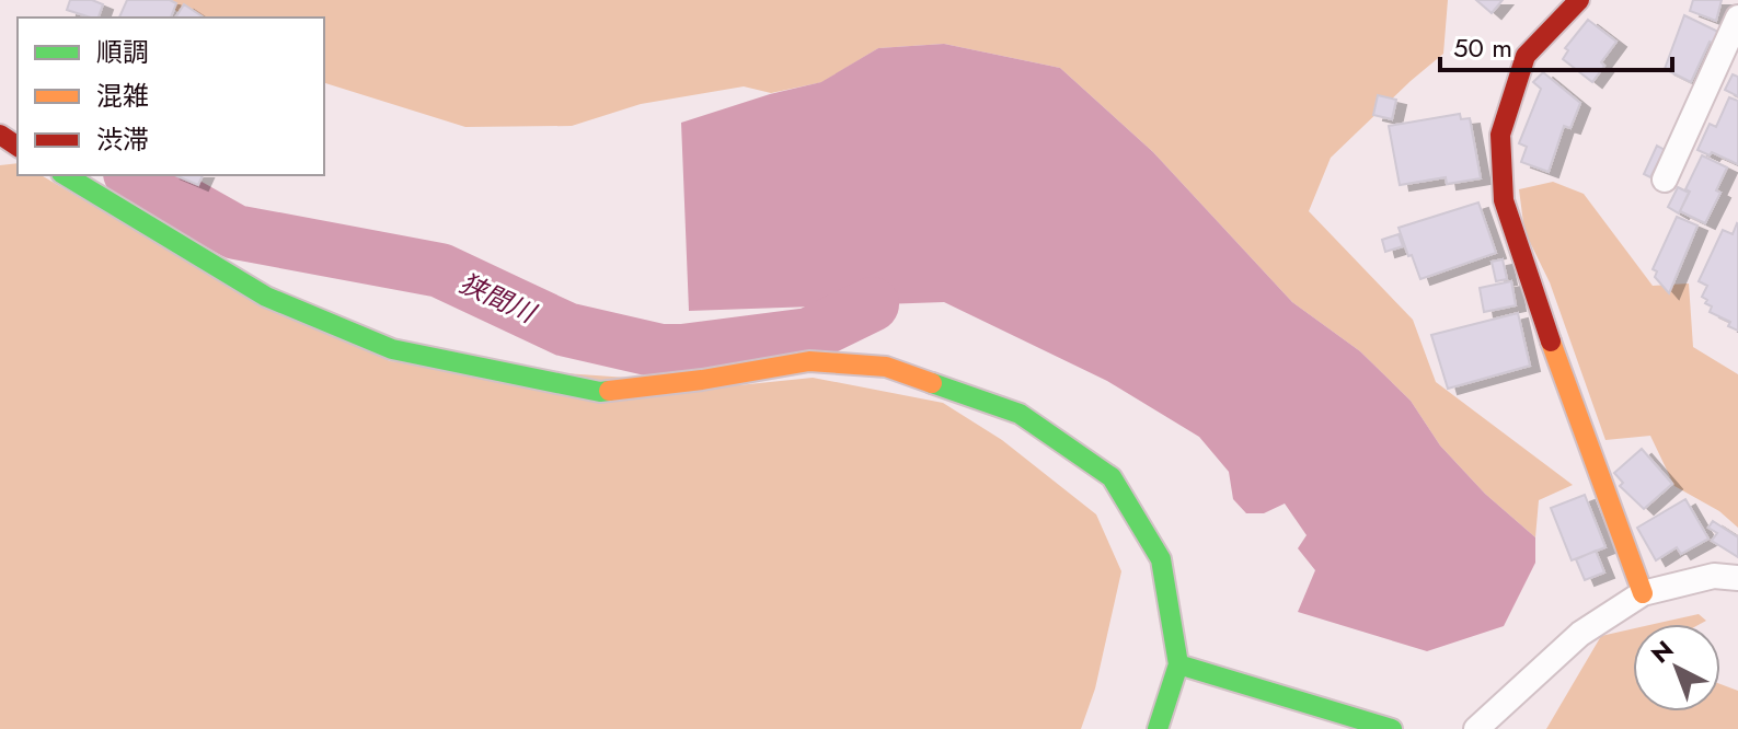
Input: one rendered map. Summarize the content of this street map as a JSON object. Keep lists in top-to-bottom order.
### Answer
{
  "water": ["狭間川"],
  "legend": ["順調", "混雑", "渋滞"],
  "scale_bar": "50 m",
  "north": "top left"
}
